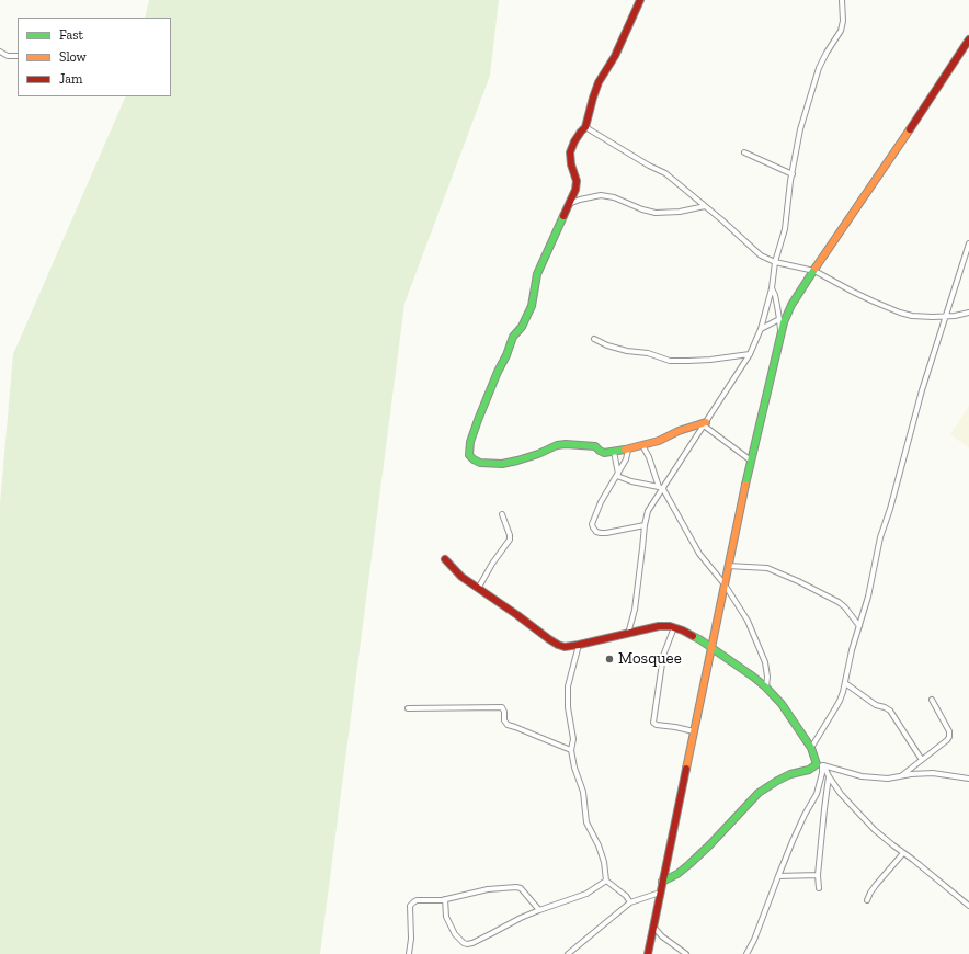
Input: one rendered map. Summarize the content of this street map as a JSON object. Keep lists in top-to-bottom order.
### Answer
{
  "places": ["Mosquee"],
  "legend": ["Fast", "Slow", "Jam"]
}
